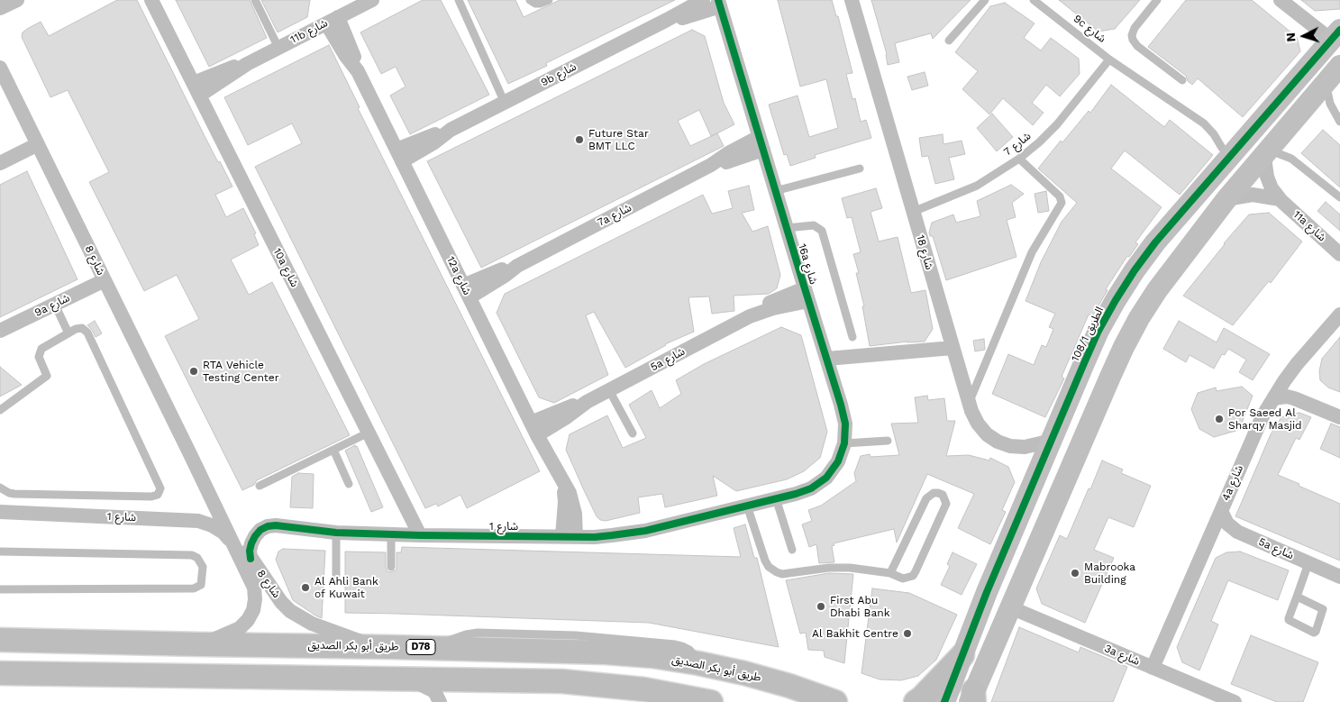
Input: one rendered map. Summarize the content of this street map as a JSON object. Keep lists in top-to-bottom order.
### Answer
{
  "streets": {
    "main road": ["طريق أبو بكر الصديق", "D78"],
    "street": [
      "11b شارع",
      "9b شارع",
      "7a شارع",
      "11a شارع",
      "شارع 18",
      "شارع 8",
      "16a شارع",
      "10a شارع",
      "12a شارع",
      "9a شارع",
      "108/1 الطريق",
      "5a شارع",
      "4a شارع",
      "شارع 1",
      "3a شارع"
    ],
    "lane": ["9c شارع", "شارع 7"]
  },
  "crossings": [
    ["9c شارع", "شارع 7"],
    ["9c شارع", "108/1 الطريق"],
    ["11b شارع", "10a شارع"],
    ["11b شارع", "12a شارع"],
    ["9b شارع", "16a شارع"],
    ["9b شارع", "12a شارع"],
    ["شارع 7", "شارع 18"],
    ["7a شارع", "16a شارع"],
    ["7a شارع", "12a شارع"],
    ["شارع 18", "108/1 الطريق"],
    ["شارع 8", "9a شارع"],
    ["شارع 8", "شارع 1"],
    ["شارع 8", "طريق أبو بكر الصديق"],
    ["16a شارع", "5a شارع"],
    ["16a شارع", "شارع 1"],
    ["10a شارع", "شارع 1"],
    ["12a شارع", "5a شارع"],
    ["12a شارع", "شارع 1"],
    ["5a شارع", "4a شارع"],
    ["4a شارع", "3a شارع"]
  ],
  "places": [
    "Future Star BMT LLC",
    "RTA Vehicle Testing Center",
    "Por Saeed Al Sharqy Masjid",
    "Mabrooka Building",
    "Al Ahli Bank of Kuwait",
    "First Abu Dhabi Bank",
    "Al Bakhit Centre"
  ],
  "north": "left"
}
